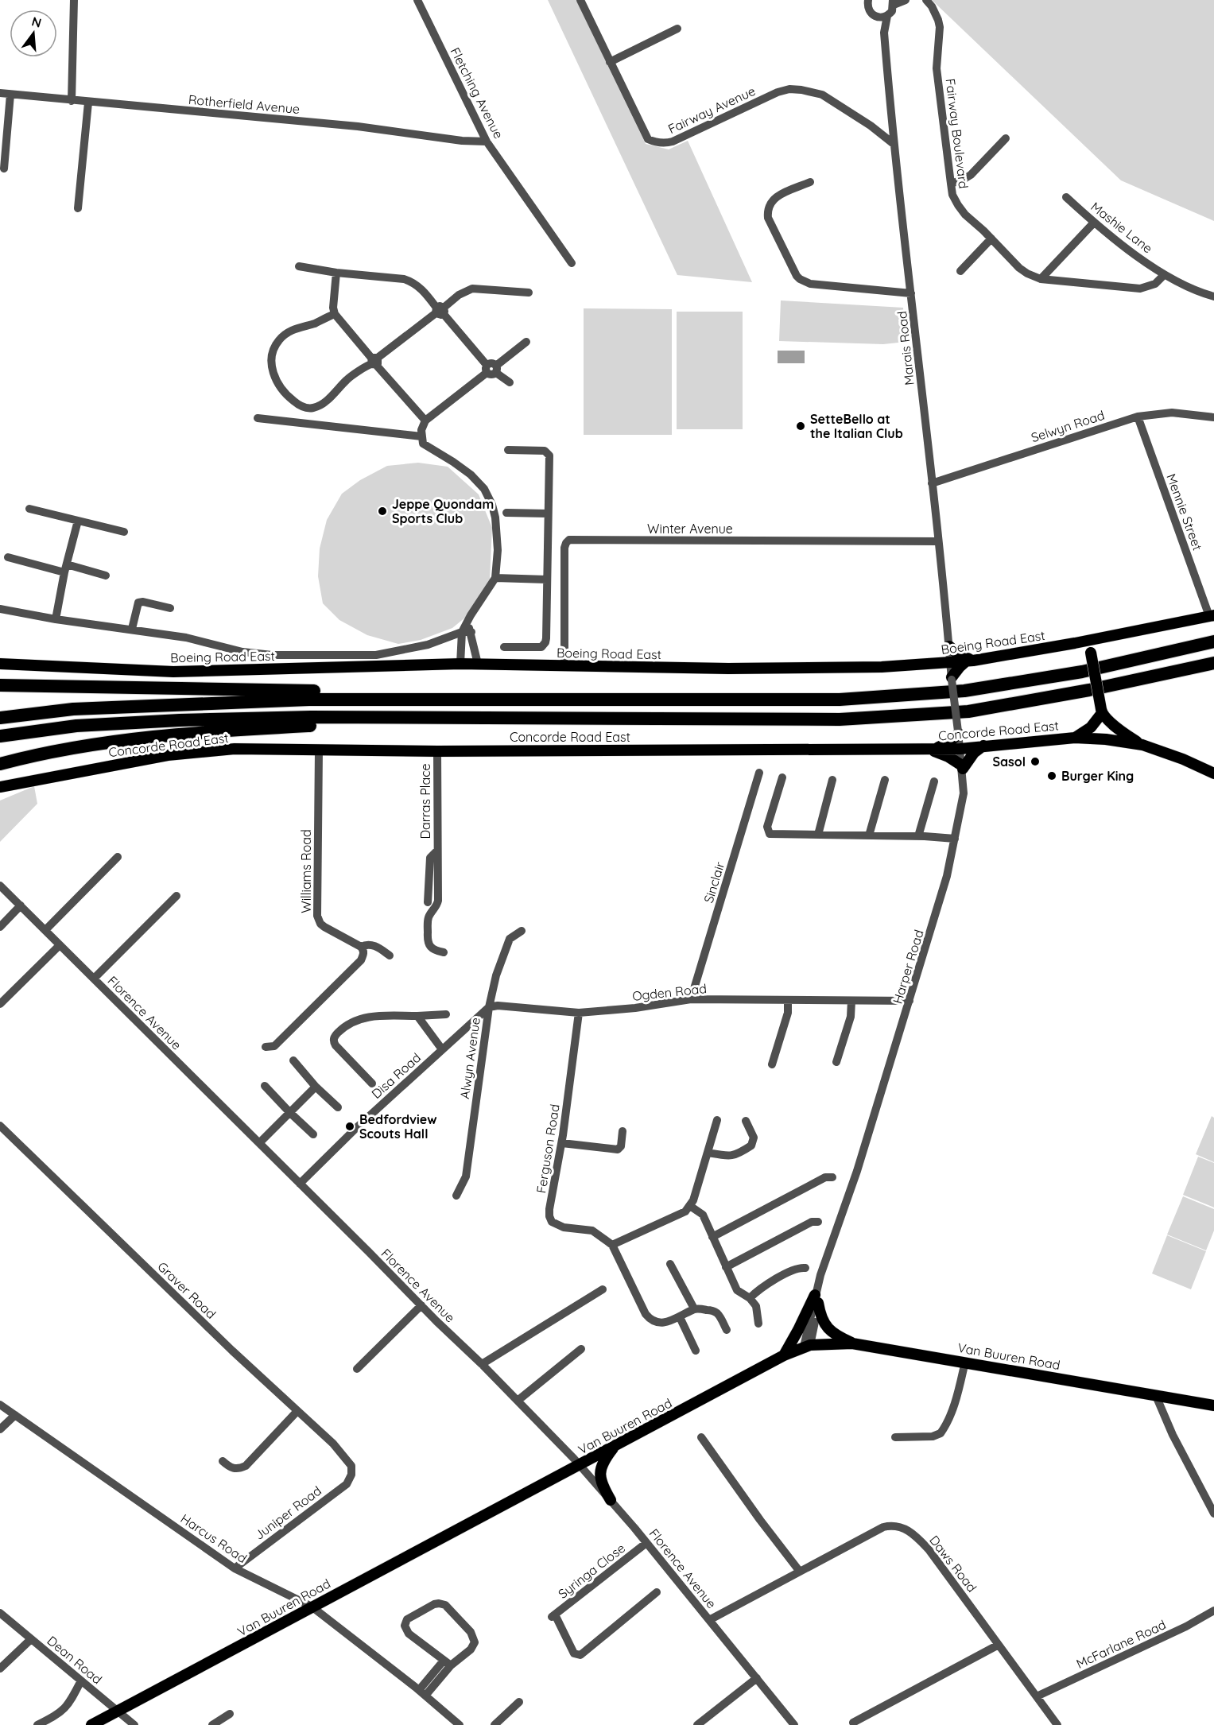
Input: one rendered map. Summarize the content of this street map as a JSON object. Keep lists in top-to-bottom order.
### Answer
{
  "streets": {
    "main road": ["Boeing Road East", "Concorde Road East", "Van Buuren Road"],
    "street": [
      "Fletching Avenue",
      "Rotherfield Avenue",
      "Fairway Avenue",
      "Fairway Boulevard",
      "Mashie Lane",
      "Marais Road",
      "Selwyn Road",
      "Mennie Street",
      "Winter Avenue",
      "Darras Place",
      "Williams Road",
      "Sinclair",
      "Harper Road",
      "Ogden Road",
      "Florence Avenue",
      "Alwyn Avenue",
      "Disa Road",
      "Ferguson Road",
      "Graver Road",
      "Juniper Road",
      "Harcus Road",
      "Daws Road",
      "Syringa Close",
      "McFarlane Road",
      "Dean Road"
    ]
  },
  "crossings": [
    ["Fletching Avenue", "Rotherfield Avenue"],
    ["Fairway Avenue", "Marais Road"],
    ["Fairway Boulevard", "Mashie Lane"],
    ["Marais Road", "Selwyn Road"],
    ["Marais Road", "Winter Avenue"],
    ["Marais Road", "Boeing Road East"],
    ["Marais Road", "Harper Road"],
    ["Selwyn Road", "Mennie Street"],
    ["Mennie Street", "Boeing Road East"],
    ["Winter Avenue", "Boeing Road East"],
    ["Boeing Road East", "Harper Road"],
    ["Concorde Road East", "Darras Place"],
    ["Concorde Road East", "Williams Road"],
    ["Concorde Road East", "Harper Road"],
    ["Sinclair", "Ogden Road"],
    ["Harper Road", "Ogden Road"],
    ["Harper Road", "Van Buuren Road"],
    ["Ogden Road", "Alwyn Avenue"],
    ["Ogden Road", "Disa Road"],
    ["Ogden Road", "Ferguson Road"],
    ["Florence Avenue", "Disa Road"],
    ["Florence Avenue", "Van Buuren Road"],
    ["Florence Avenue", "Daws Road"],
    ["Florence Avenue", "Syringa Close"],
    ["Alwyn Avenue", "Disa Road"],
    ["Graver Road", "Juniper Road"],
    ["Van Buuren Road", "Harcus Road"],
    ["Van Buuren Road", "Dean Road"],
    ["Juniper Road", "Harcus Road"],
    ["Daws Road", "McFarlane Road"]
  ],
  "places": [
    "SetteBello at the Italian Club",
    "Jeppe Quondam Sports Club",
    "Sasol",
    "Burger King",
    "Bedfordview Scouts Hall"
  ],
  "north": "top"
}
